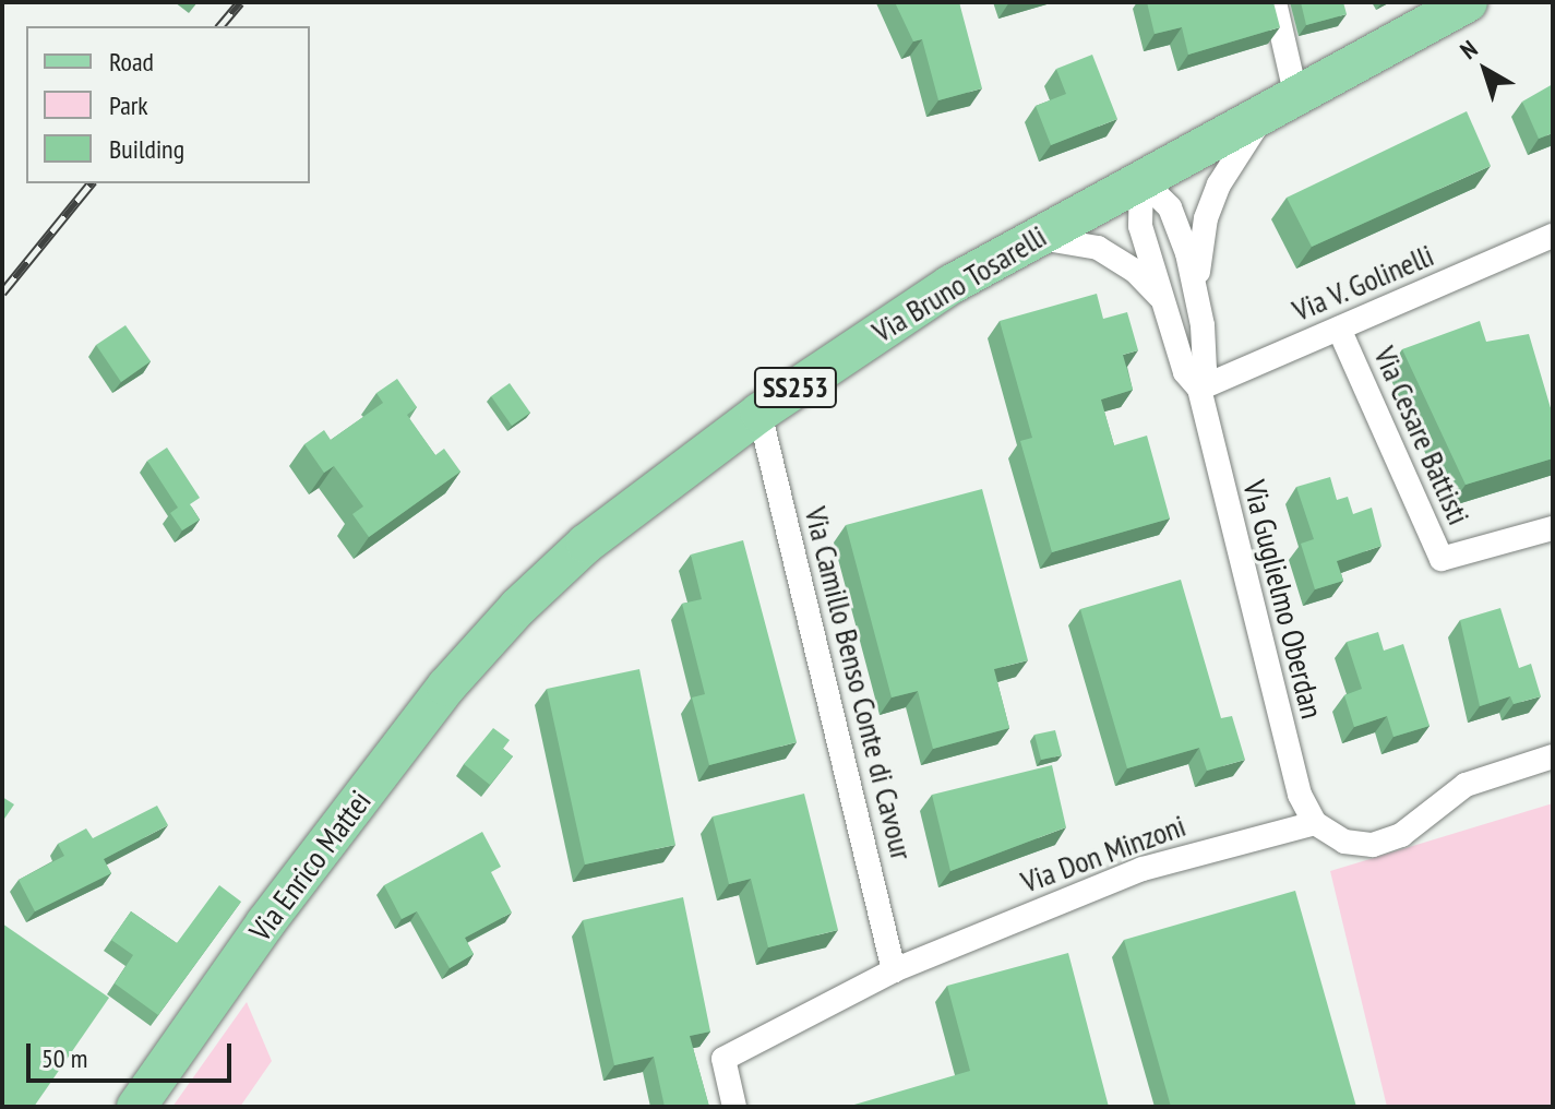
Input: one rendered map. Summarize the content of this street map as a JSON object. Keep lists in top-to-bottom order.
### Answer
{
  "streets": {
    "main road": ["Via Bruno Tosarelli", "SS253", "Via Enrico Mattei"],
    "street": [
      "Via V. Golinelli",
      "Via Cesare Battisti",
      "Via Guglielmo Oberdan",
      "Via Camillo Benso Conte di Cavour",
      "Via Don Minzoni"
    ]
  },
  "crossings": [
    ["Via V. Golinelli", "Via Cesare Battisti"],
    ["Via V. Golinelli", "Via Guglielmo Oberdan"],
    ["Via Bruno Tosarelli", "Via Guglielmo Oberdan"],
    ["Via Bruno Tosarelli", "Via Camillo Benso Conte di Cavour"],
    ["Via Bruno Tosarelli", "Via Enrico Mattei"],
    ["Via Guglielmo Oberdan", "Via Don Minzoni"],
    ["Via Camillo Benso Conte di Cavour", "Via Don Minzoni"]
  ],
  "legend": ["Road", "Park", "Building"],
  "scale_bar": "50 m",
  "north": "top left"
}
